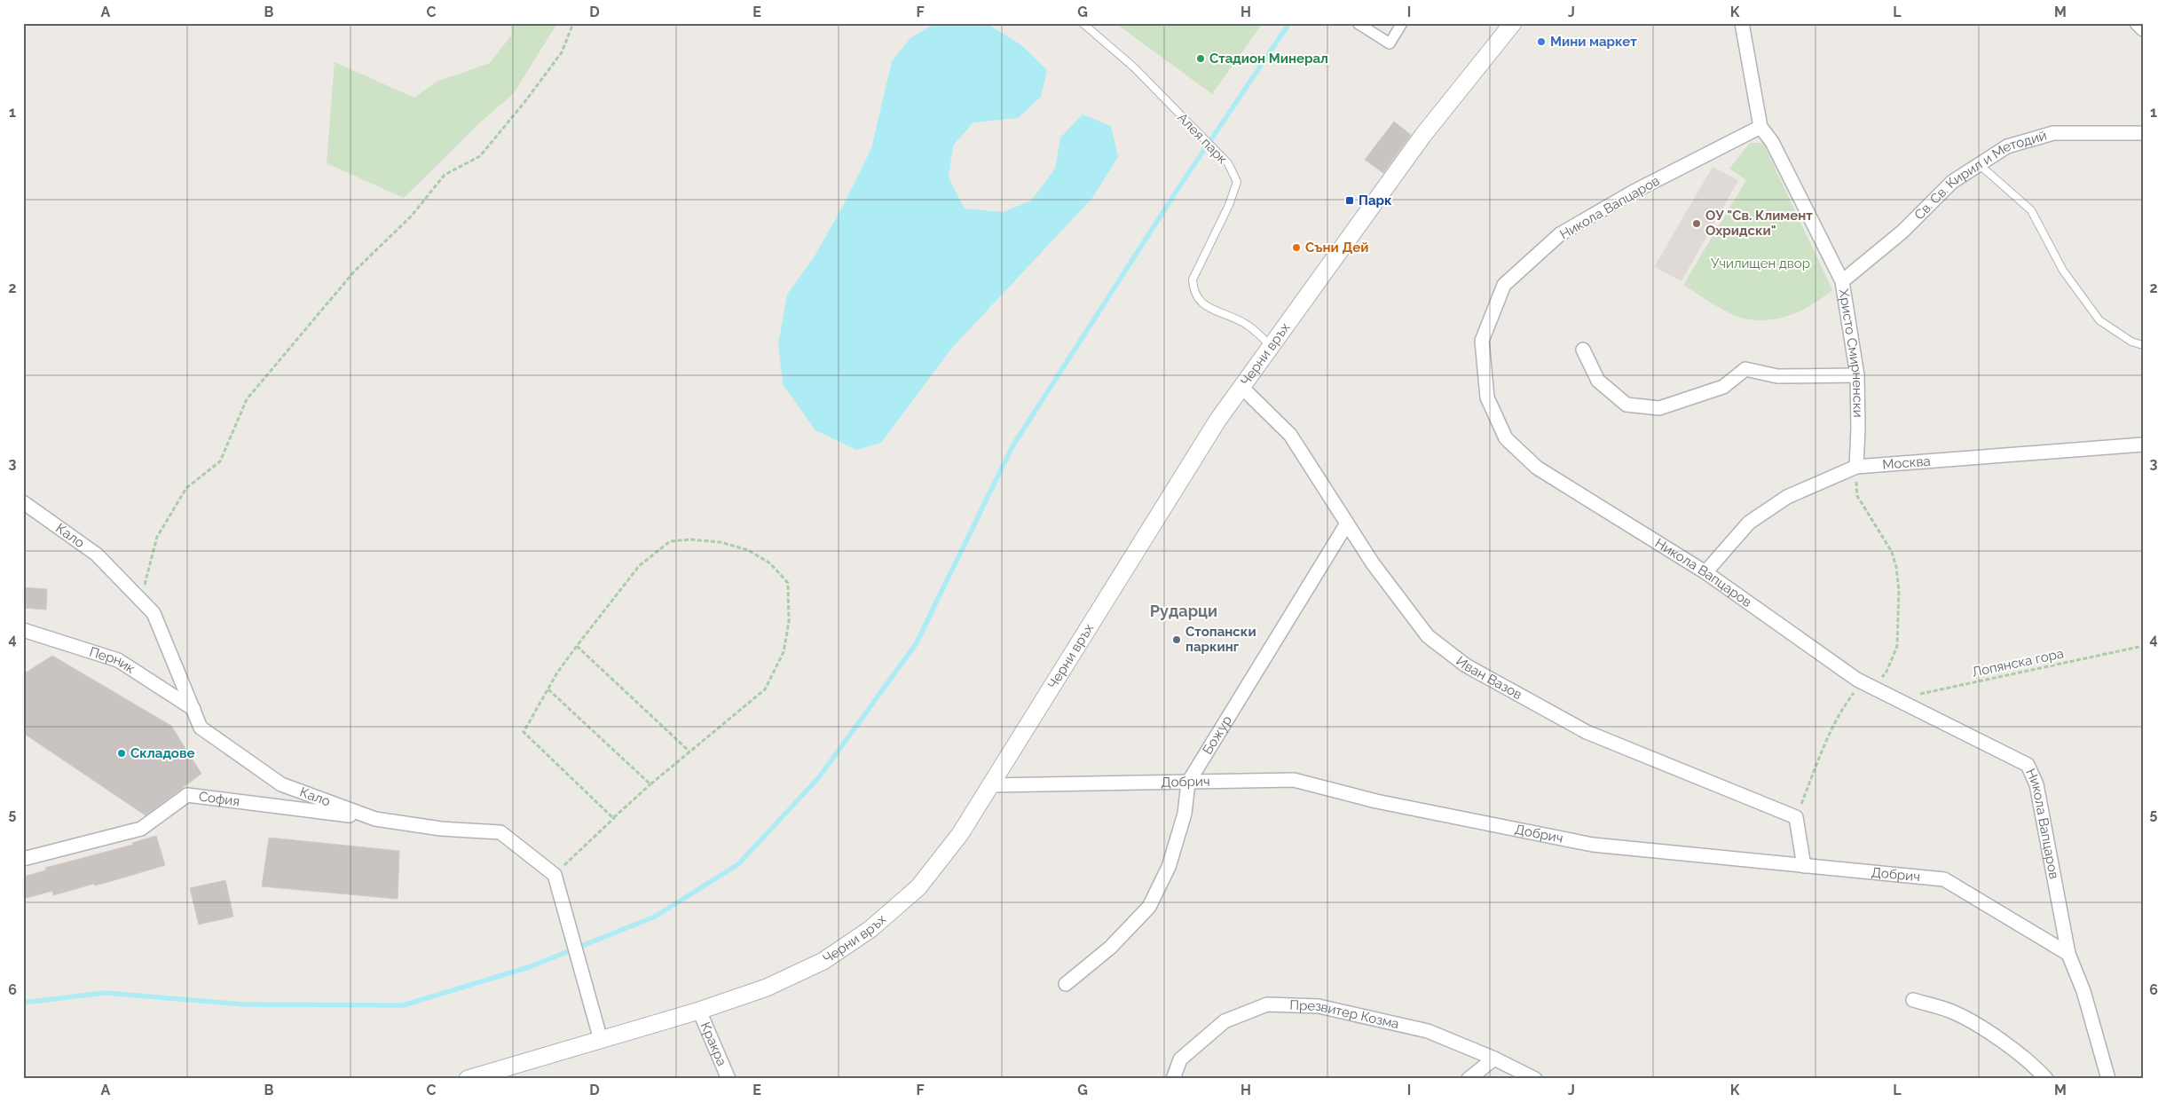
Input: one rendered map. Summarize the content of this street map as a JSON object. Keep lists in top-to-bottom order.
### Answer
{
  "streets": {
    "street": [
      "Св. Св. Кирил и Методий",
      "Никола Вапцаров",
      "Христо Смирненски",
      "Черни връх",
      "Москва",
      "Кало",
      "Перник",
      "Иван Вазов",
      "Божур",
      "Добрич",
      "София",
      "Презвитер Козма",
      "Кракра"
    ],
    "lane": ["Алея парк"],
    "path": ["Лопянска гора"]
  },
  "crossings": [
    ["Алея парк", "Черни връх"],
    ["Св. Св. Кирил и Методий", "Христо Смирненски"],
    ["Никола Вапцаров", "Христо Смирненски"],
    ["Никола Вапцаров", "Москва"],
    ["Никола Вапцаров", "Лопянска гора"],
    ["Никола Вапцаров", "Добрич"],
    ["Христо Смирненски", "Москва"],
    ["Черни връх", "Иван Вазов"],
    ["Черни връх", "Добрич"],
    ["Черни връх", "Кракра"],
    ["Кало", "Перник"],
    ["Кало", "София"],
    ["Иван Вазов", "Божур"],
    ["Божур", "Добрич"]
  ],
  "districts": ["Рударци"],
  "parks": ["Училищен двор"],
  "places": {
    "other": [
      "Мини маркет",
      "Стадион Минерал",
      "ОУ \"Св. Климент Охридски\"",
      "Съни Дей",
      "Стопански паркинг",
      "Складове"
    ],
    "transit": ["Парк"]
  },
  "grid": {
    "columns": [
      "A",
      "B",
      "C",
      "D",
      "E",
      "F",
      "G",
      "H",
      "I",
      "J",
      "K",
      "L",
      "M"
    ],
    "rows": [
      "1",
      "2",
      "3",
      "4",
      "5",
      "6"
    ]
  }
}
